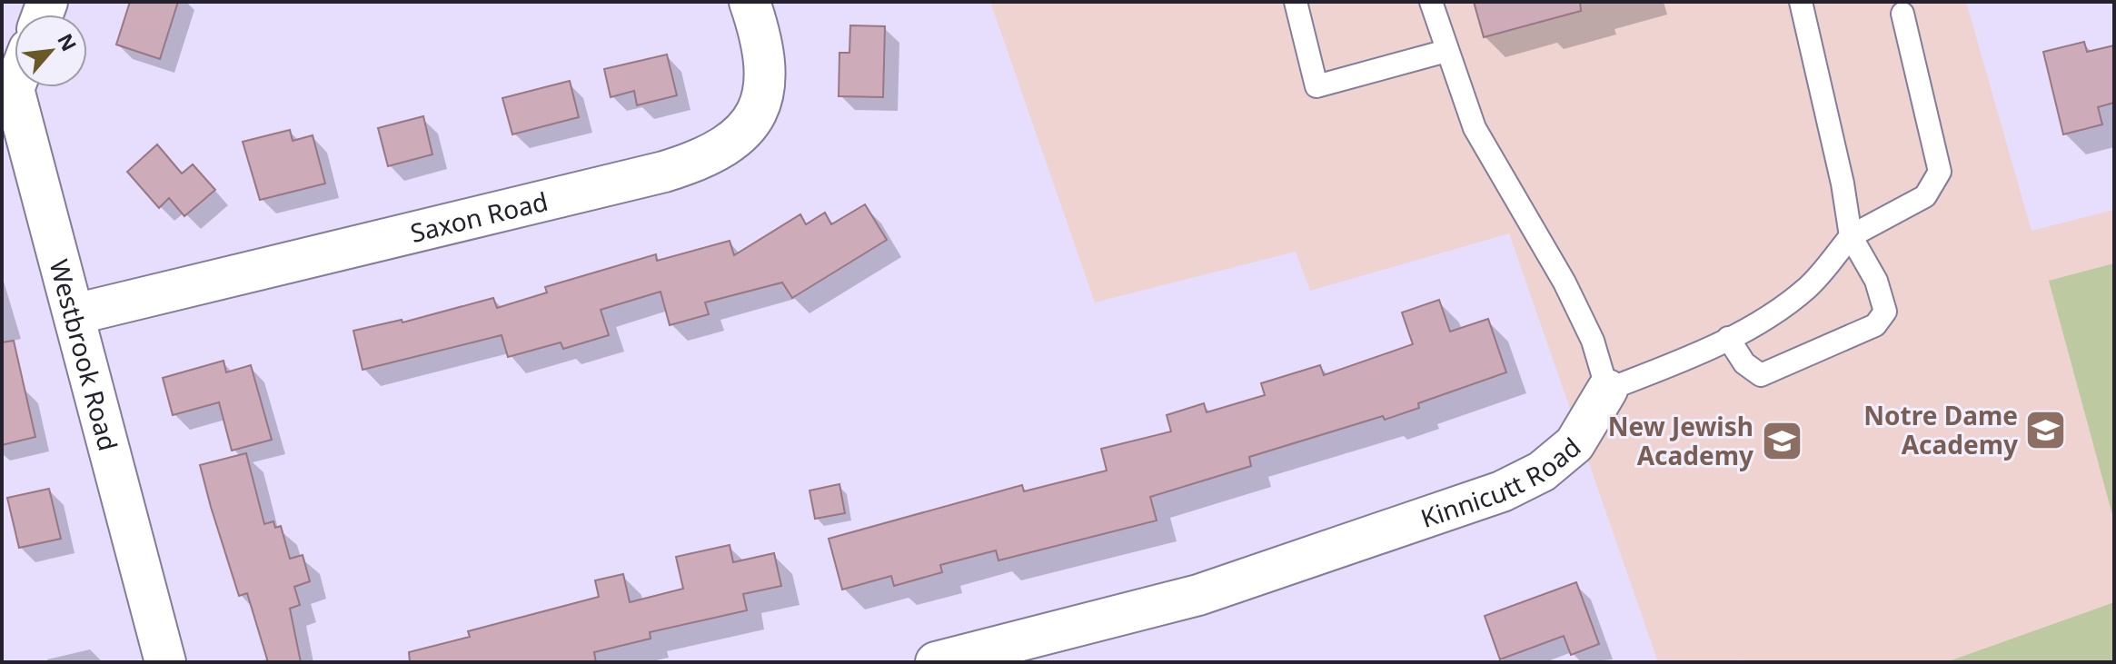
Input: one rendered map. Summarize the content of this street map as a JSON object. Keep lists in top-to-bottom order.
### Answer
{
  "streets": {
    "street": ["Saxon Road", "Westbrook Road", "Kinnicutt Road"]
  },
  "crossings": [
    ["Saxon Road", "Westbrook Road"]
  ],
  "places": {
    "school or university": ["Notre Dame Academy", "New Jewish Academy"]
  },
  "north": "top right"
}
